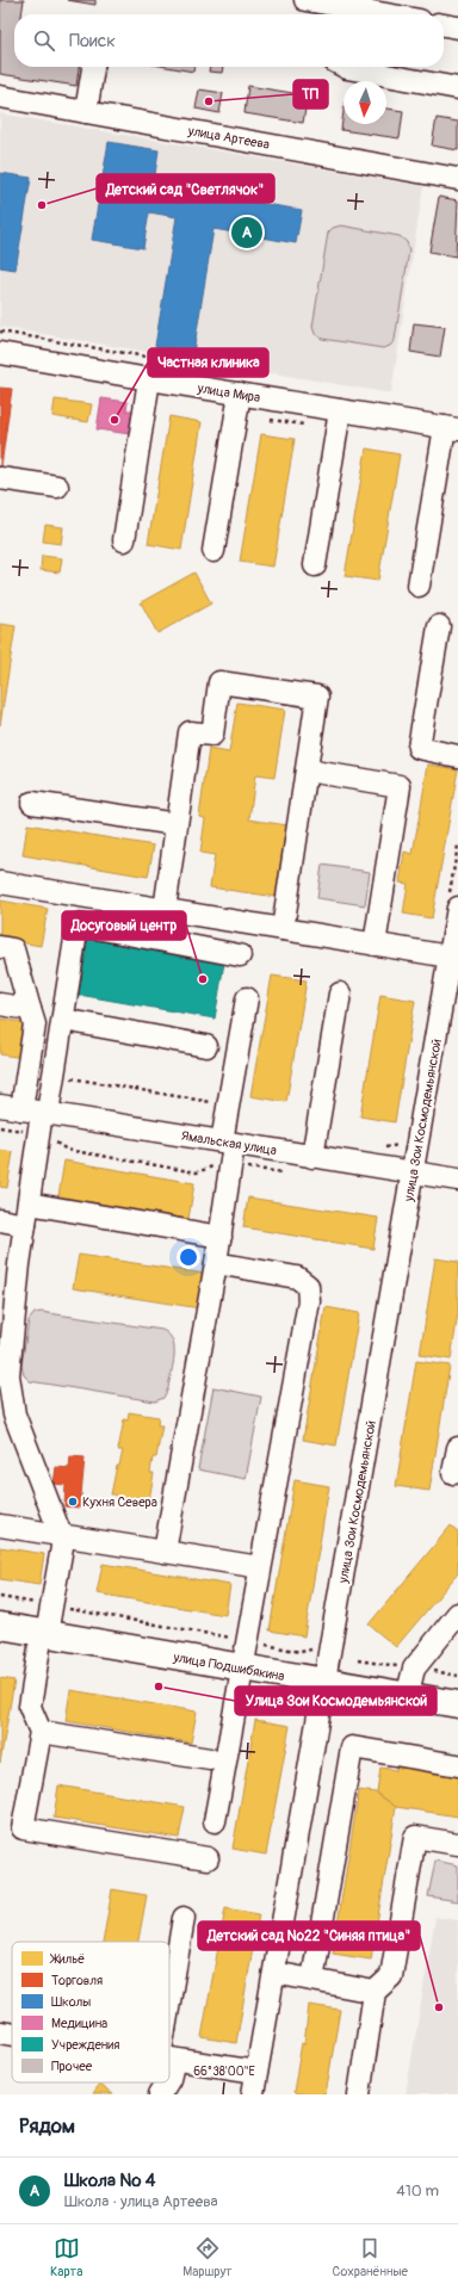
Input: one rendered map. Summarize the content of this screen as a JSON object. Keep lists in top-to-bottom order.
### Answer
{
  "streets": {
    "main road": ["улица Подшибякина"],
    "street": [
      "улица Артеева",
      "улица Мира",
      "улица Зои Космодемьянской",
      "Ямальская улица"
    ]
  },
  "crossings": [
    ["улица Зои Космодемьянской", "Ямальская улица"],
    ["улица Зои Космодемьянской", "улица Подшибякина"]
  ],
  "places": [
    "ТП",
    "Детский сад \"Светлячок\"",
    "Частная клиника",
    "Досуговый центр",
    "Кухня Севера",
    "Улица Зои Космодемьянской",
    "Детский сад №22 \"Синяя птица\""
  ],
  "legend": [
    "Жильё",
    "Торговля",
    "Школы",
    "Медицина",
    "Учреждения",
    "Прочее"
  ],
  "north": "bottom",
  "page": {
    "search": "Поиск",
    "pins": "A",
    "heading": "Рядом",
    "list": [
      {
        "mark": "A",
        "name": "Школа № 4",
        "note": "Школа · улица Артеева",
        "value": "410 m"
      }
    ],
    "nav": ["Карта", "Маршрут", "Сохранённые"]
  },
  "coordinates": ["66°38'00\"E"]
}
